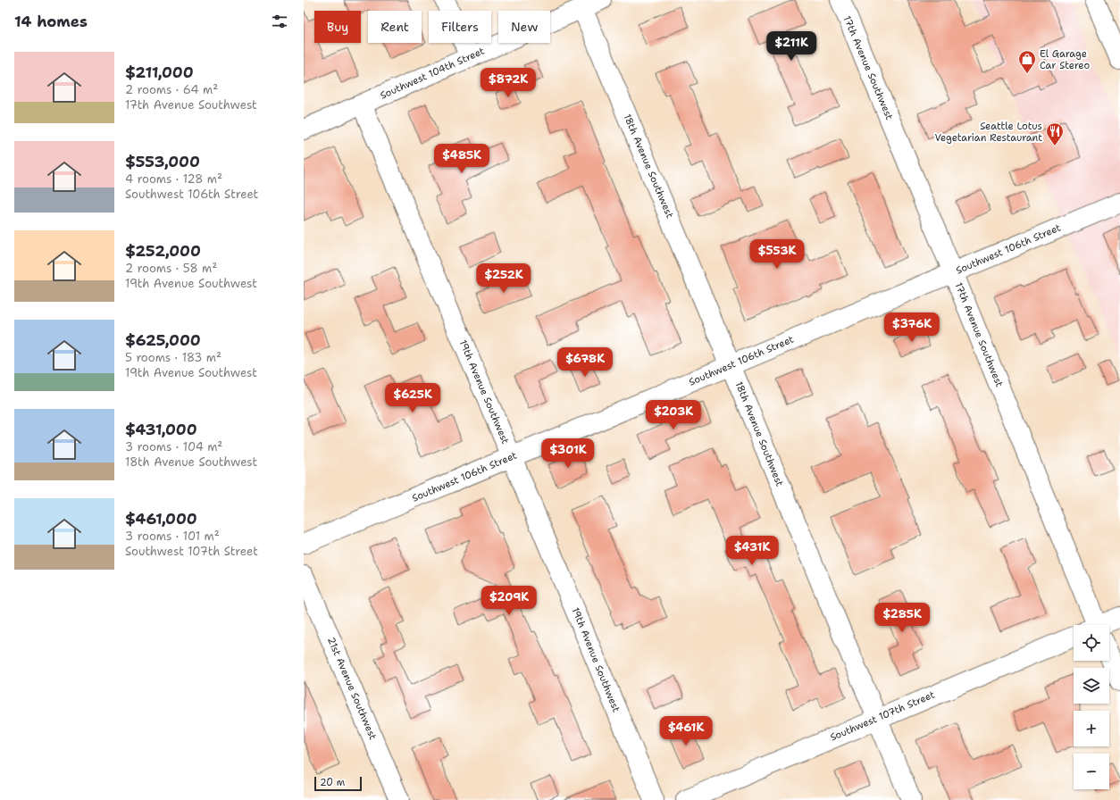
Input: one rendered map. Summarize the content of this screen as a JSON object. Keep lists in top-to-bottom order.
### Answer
{
  "streets": {
    "street": [
      "17th Avenue Southwest",
      "Southwest 104th Street",
      "18th Avenue Southwest",
      "Southwest 106th Street",
      "19th Avenue Southwest",
      "21st Avenue Southwest",
      "Southwest 107th Street"
    ]
  },
  "crossings": [
    ["17th Avenue Southwest", "Southwest 106th Street"],
    ["Southwest 104th Street", "18th Avenue Southwest"],
    ["Southwest 104th Street", "19th Avenue Southwest"],
    ["18th Avenue Southwest", "Southwest 106th Street"],
    ["18th Avenue Southwest", "Southwest 107th Street"],
    ["Southwest 106th Street", "19th Avenue Southwest"]
  ],
  "places": {
    "shop": ["El Garage Car Stereo"],
    "restaurant": ["Seattle Lotus Vegetarian Restaurant"]
  },
  "scale_bar": "20 m",
  "page": {
    "heading": "14 homes",
    "chip": [
      "Buy",
      "Rent",
      "Filters",
      "New"
    ],
    "price": [
      "$211K",
      "$872K",
      "$485K",
      "$553K",
      "$252K",
      "$376K",
      "$678K",
      "$625K",
      "$203K",
      "$301K",
      "$431K",
      "$209K",
      "$285K",
      "$461K"
    ],
    "list": [
      {
        "name": "$211,000",
        "note": "2 rooms · 64 m² · 17th Avenue Southwest"
      },
      {
        "name": "$553,000",
        "note": "4 rooms · 128 m² · Southwest 106th Street"
      },
      {
        "name": "$252,000",
        "note": "2 rooms · 58 m² · 19th Avenue Southwest"
      },
      {
        "name": "$625,000",
        "note": "5 rooms · 183 m² · 19th Avenue Southwest"
      },
      {
        "name": "$431,000",
        "note": "3 rooms · 104 m² · 18th Avenue Southwest"
      },
      {
        "name": "$461,000",
        "note": "3 rooms · 101 m² · Southwest 107th Street"
      }
    ],
    "map_buttons": ["+", "−"],
    "scale": "20 m"
  }
}
